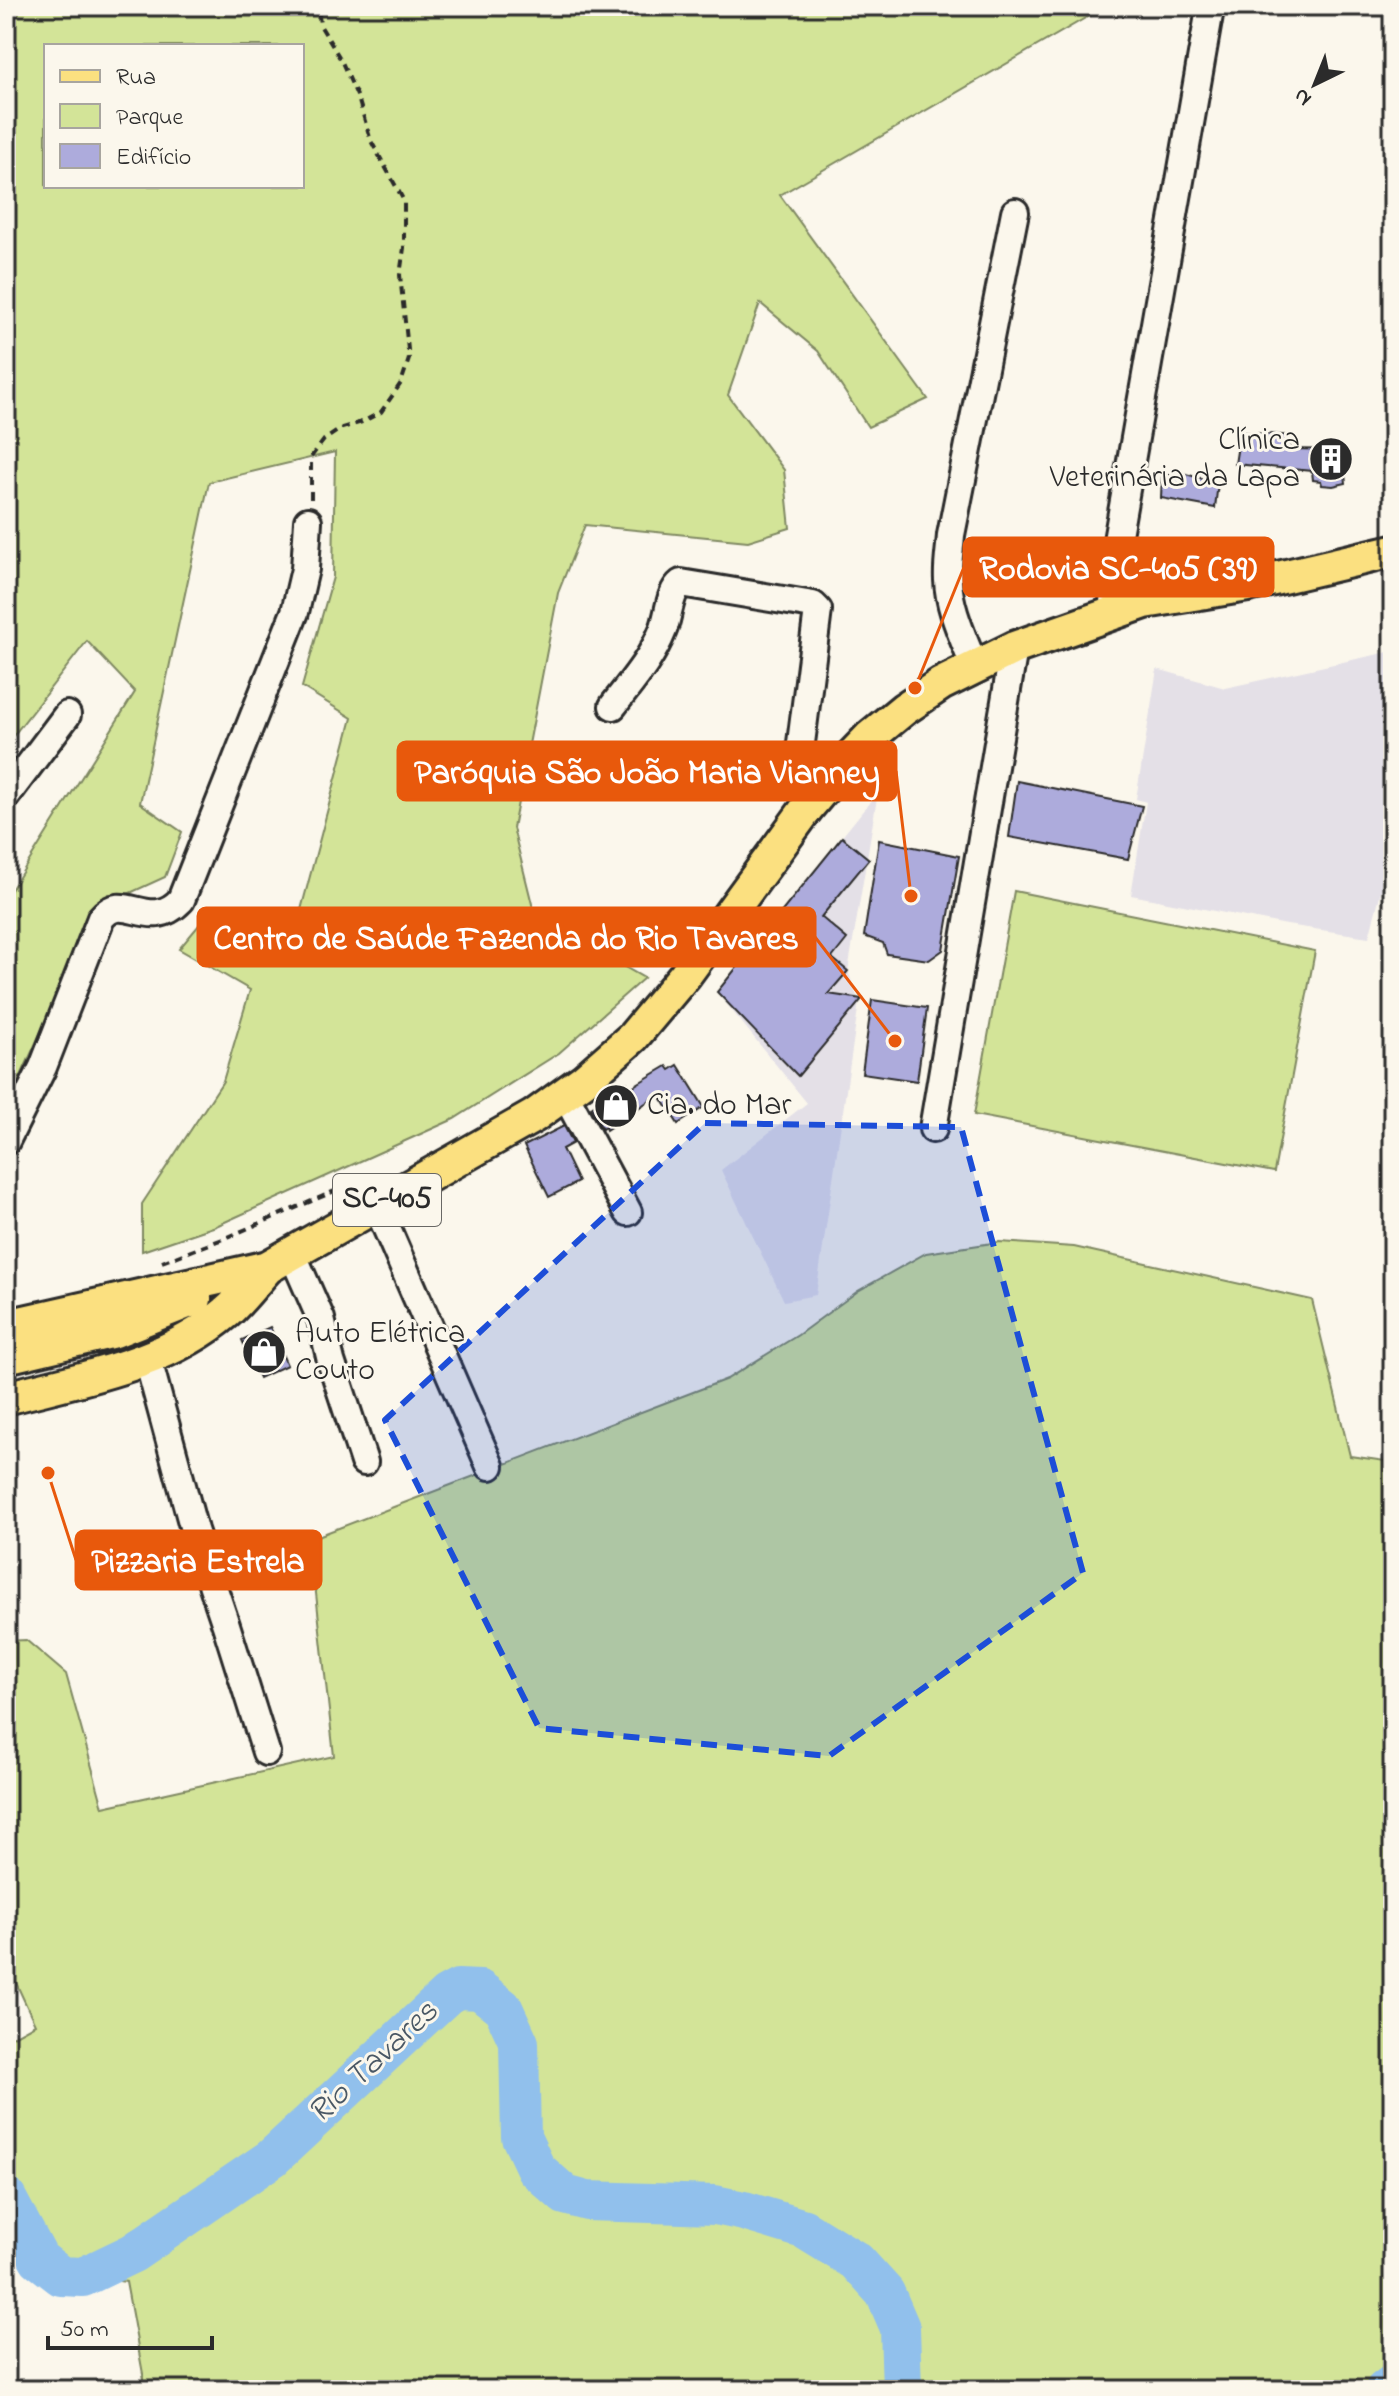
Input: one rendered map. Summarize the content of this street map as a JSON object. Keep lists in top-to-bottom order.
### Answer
{
  "streets": {
    "main road": ["SC-405"]
  },
  "water": ["Rio Tavares"],
  "places": {
    "building": ["Clínica Veterinária da Lapa"],
    "other": [
      "Rodovia SC-405 (39)",
      "Paróquia São João Maria Vianney",
      "Centro de Saúde Fazenda do Rio Tavares",
      "Pizzaria Estrela"
    ],
    "shop": ["Cia. do Mar", "Auto Elétrica Couto"]
  },
  "legend": ["Rua", "Parque", "Edifício"],
  "scale_bar": "50 m",
  "north": "bottom left"
}
